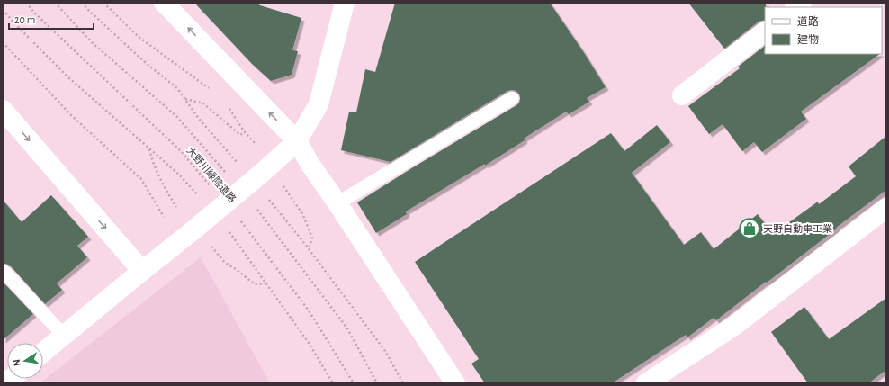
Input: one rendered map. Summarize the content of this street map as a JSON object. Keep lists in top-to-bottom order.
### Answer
{
  "streets": {
    "path": ["大野川緑陰道路"]
  },
  "places": {
    "shop": ["天野自動車工業"]
  },
  "legend": ["道路", "建物"],
  "scale_bar": "20 m",
  "north": "left"
}
